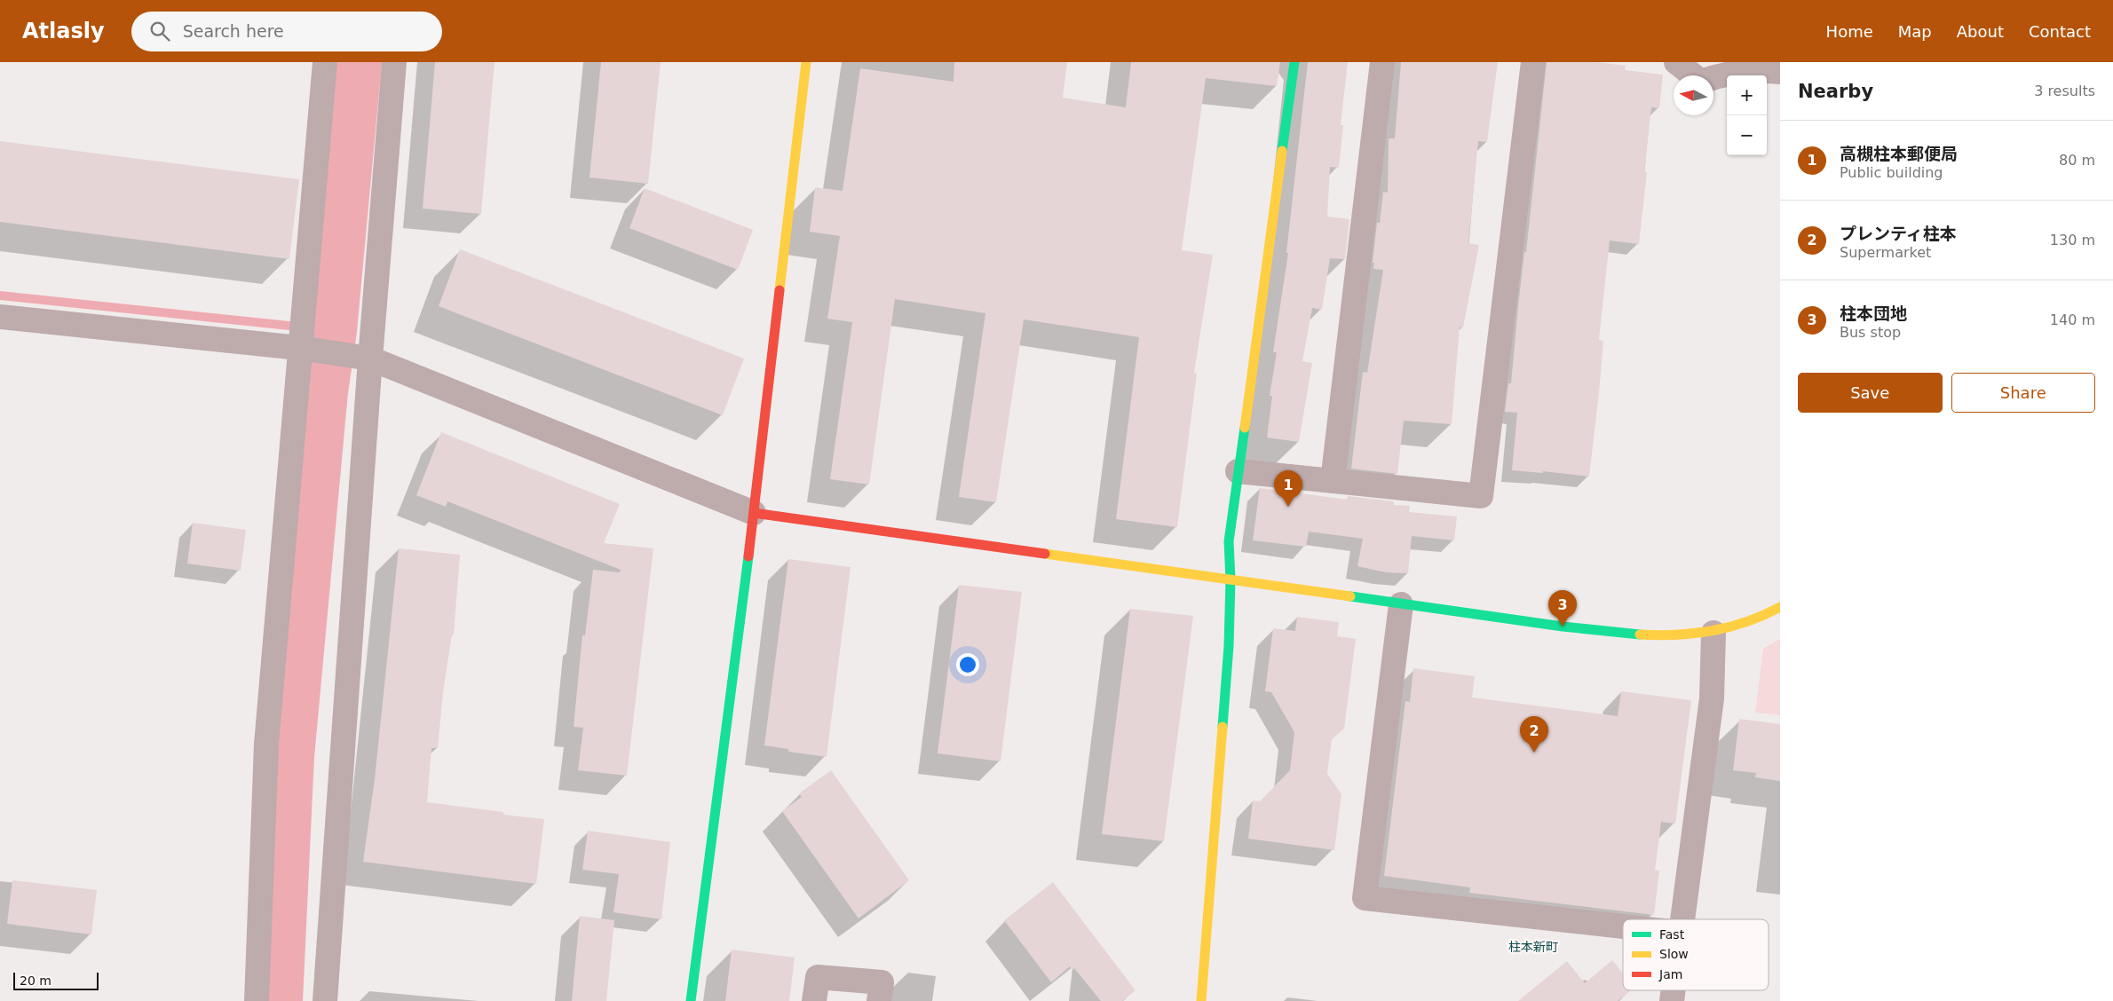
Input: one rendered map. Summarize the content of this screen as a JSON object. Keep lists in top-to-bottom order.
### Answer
{
  "districts": ["柱本新町"],
  "legend": ["Fast", "Slow", "Jam"],
  "scale_bar": "20 m",
  "north": "left",
  "page": {
    "header": "Atlasly",
    "search": "Search here",
    "nav": [
      "Home",
      "Map",
      "About",
      "Contact"
    ],
    "heading": ["Nearby", "3 results"],
    "map_buttons": ["+", "−"],
    "list": [
      {
        "mark": "1",
        "name": "高槻柱本郵便局",
        "note": "Public building",
        "value": "80 m"
      },
      {
        "mark": "2",
        "name": "プレンティ柱本",
        "note": "Supermarket",
        "value": "130 m"
      },
      {
        "mark": "3",
        "name": "柱本団地",
        "note": "Bus stop",
        "value": "140 m"
      }
    ],
    "buttons": ["Save", "Share"],
    "pins": ["1", "3", "2"],
    "scale": "20 m"
  }
}
